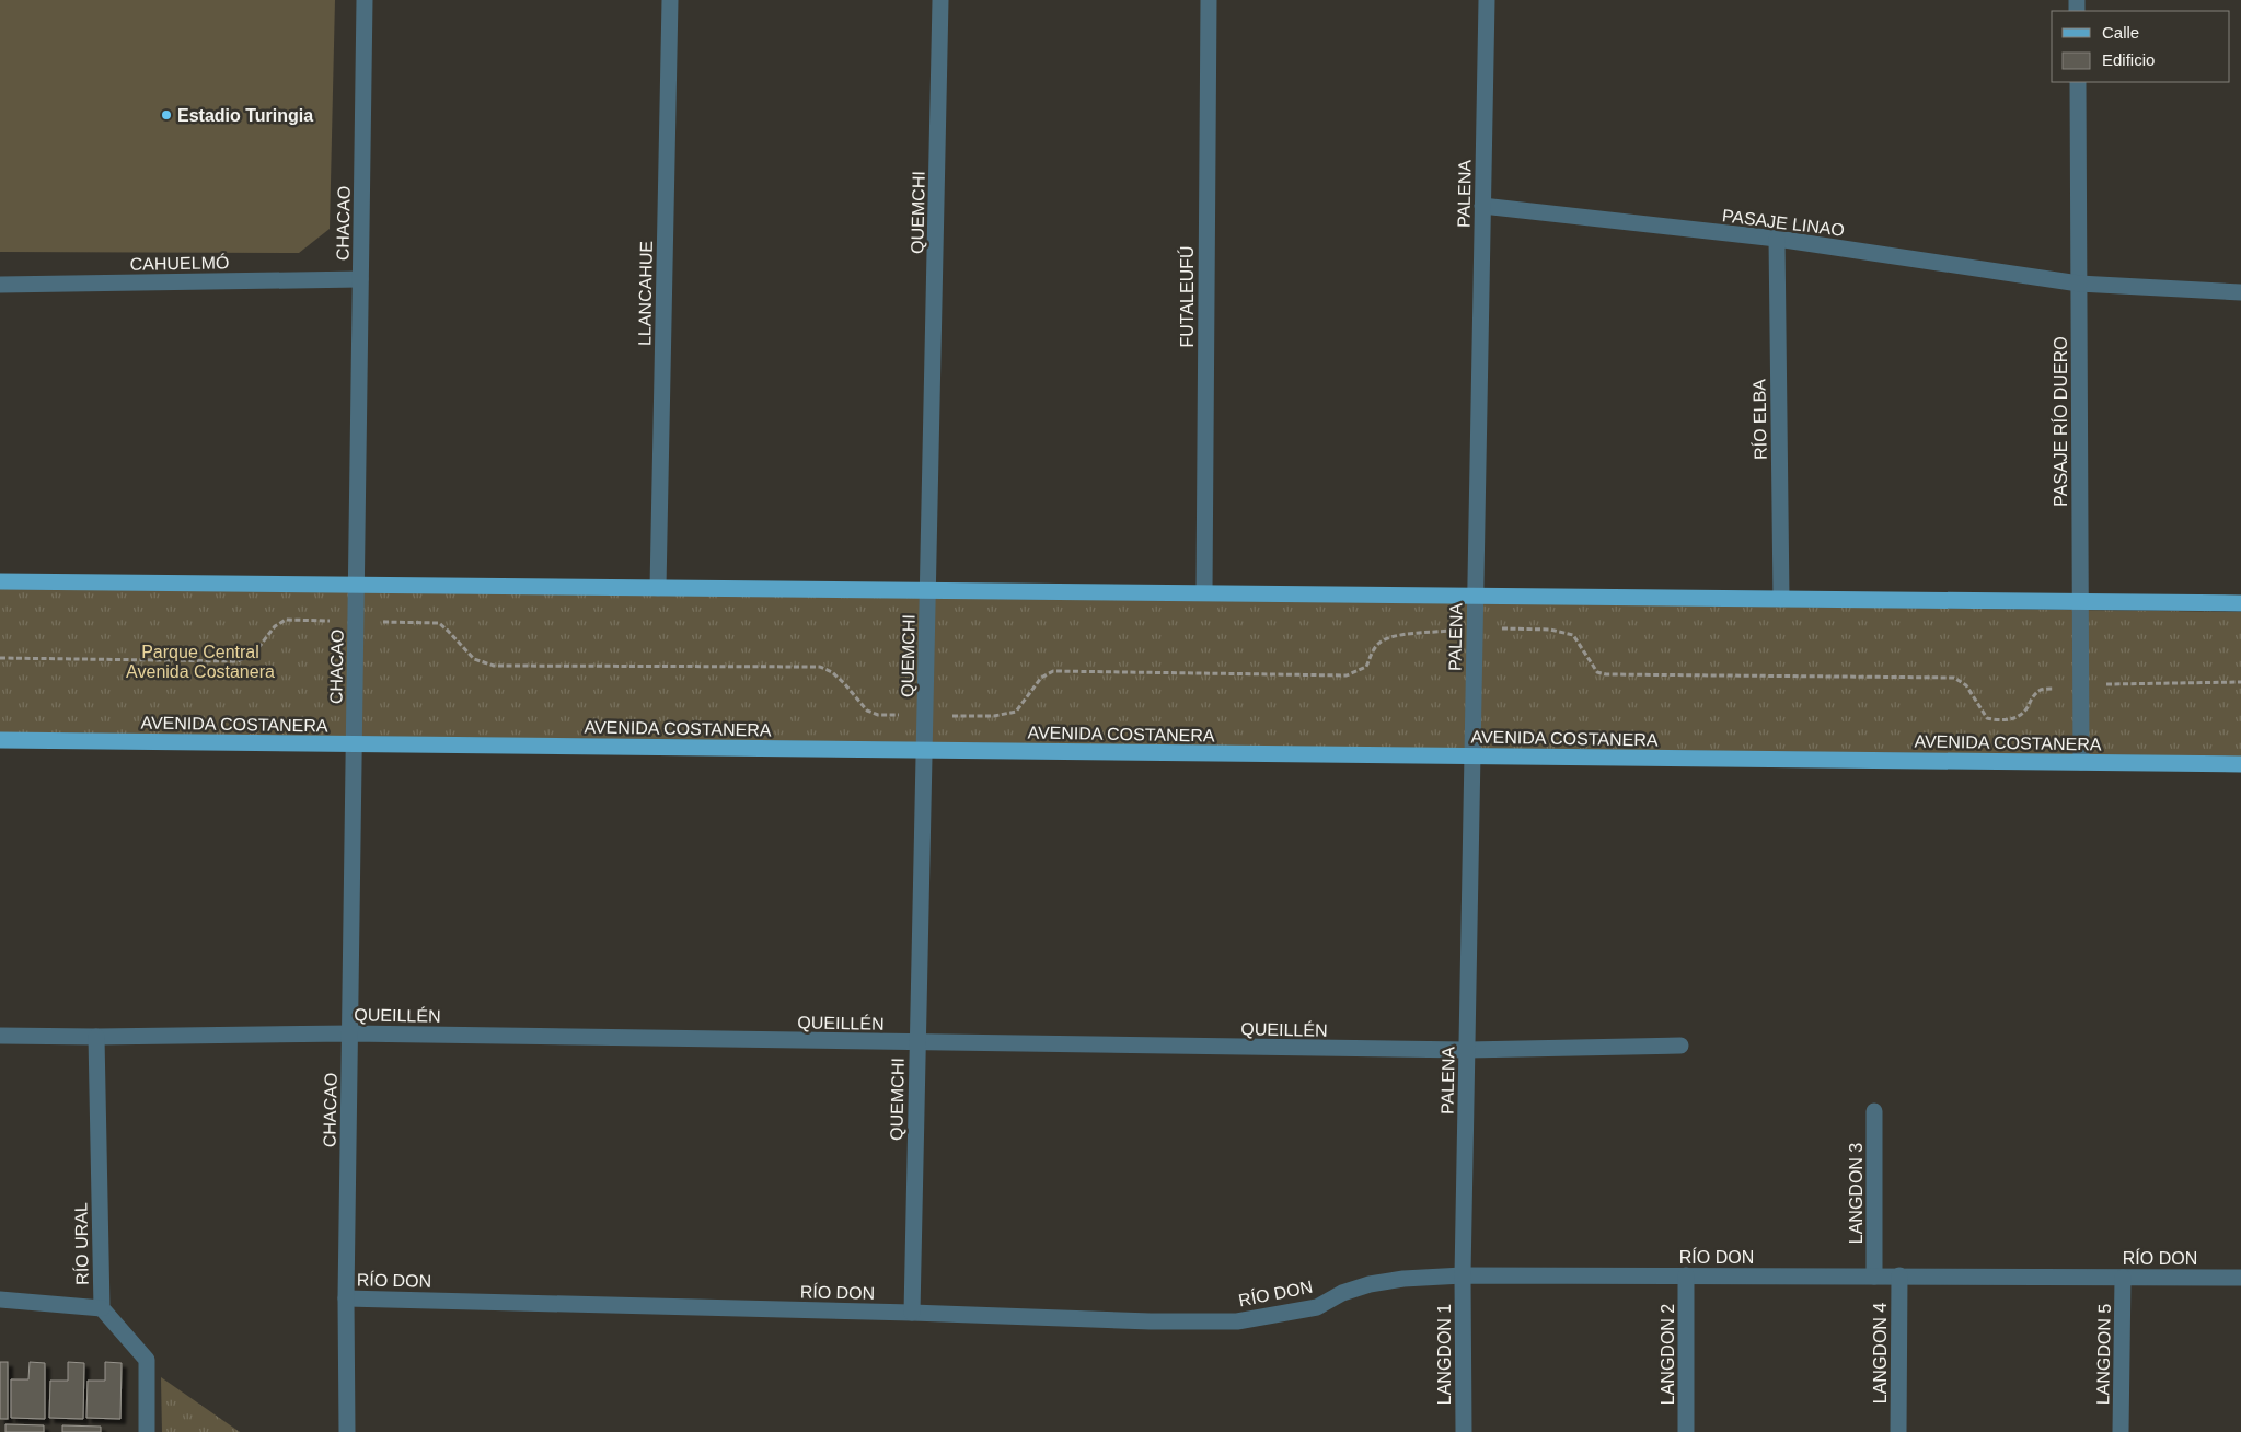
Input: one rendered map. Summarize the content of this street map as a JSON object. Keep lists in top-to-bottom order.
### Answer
{
  "streets": {
    "main road": ["AVENIDA COSTANERA"],
    "street": [
      "PALENA",
      "QUEMCHI",
      "PASAJE LINAO",
      "CHACAO",
      "CAHUELMÓ",
      "LLANCAHUE",
      "FUTALEUFÚ",
      "RÍO ELBA",
      "PASAJE RÍO DUERO",
      "QUEILLÉN",
      "LANGDON 3",
      "RÍO URAL",
      "RÍO DON",
      "LANGDON 4",
      "LANGDON 1",
      "LANGDON 2",
      "LANGDON 5"
    ]
  },
  "crossings": [
    ["PALENA", "PASAJE LINAO"],
    ["PALENA", "AVENIDA COSTANERA"],
    ["PALENA", "QUEILLÉN"],
    ["PALENA", "RÍO DON"],
    ["PALENA", "LANGDON 1"],
    ["QUEMCHI", "AVENIDA COSTANERA"],
    ["QUEMCHI", "QUEILLÉN"],
    ["QUEMCHI", "RÍO DON"],
    ["PASAJE LINAO", "RÍO ELBA"],
    ["PASAJE LINAO", "PASAJE RÍO DUERO"],
    ["CHACAO", "CAHUELMÓ"],
    ["CHACAO", "AVENIDA COSTANERA"],
    ["CHACAO", "QUEILLÉN"],
    ["CHACAO", "RÍO DON"],
    ["PASAJE RÍO DUERO", "AVENIDA COSTANERA"],
    ["QUEILLÉN", "RÍO URAL"],
    ["LANGDON 3", "RÍO DON"],
    ["RÍO DON", "LANGDON 4"],
    ["RÍO DON", "LANGDON 1"],
    ["RÍO DON", "LANGDON 2"],
    ["RÍO DON", "LANGDON 5"]
  ],
  "parks": ["Parque Central Avenida Costanera"],
  "places": ["Estadio Turingia"],
  "legend": ["Calle", "Edificio"]
}
